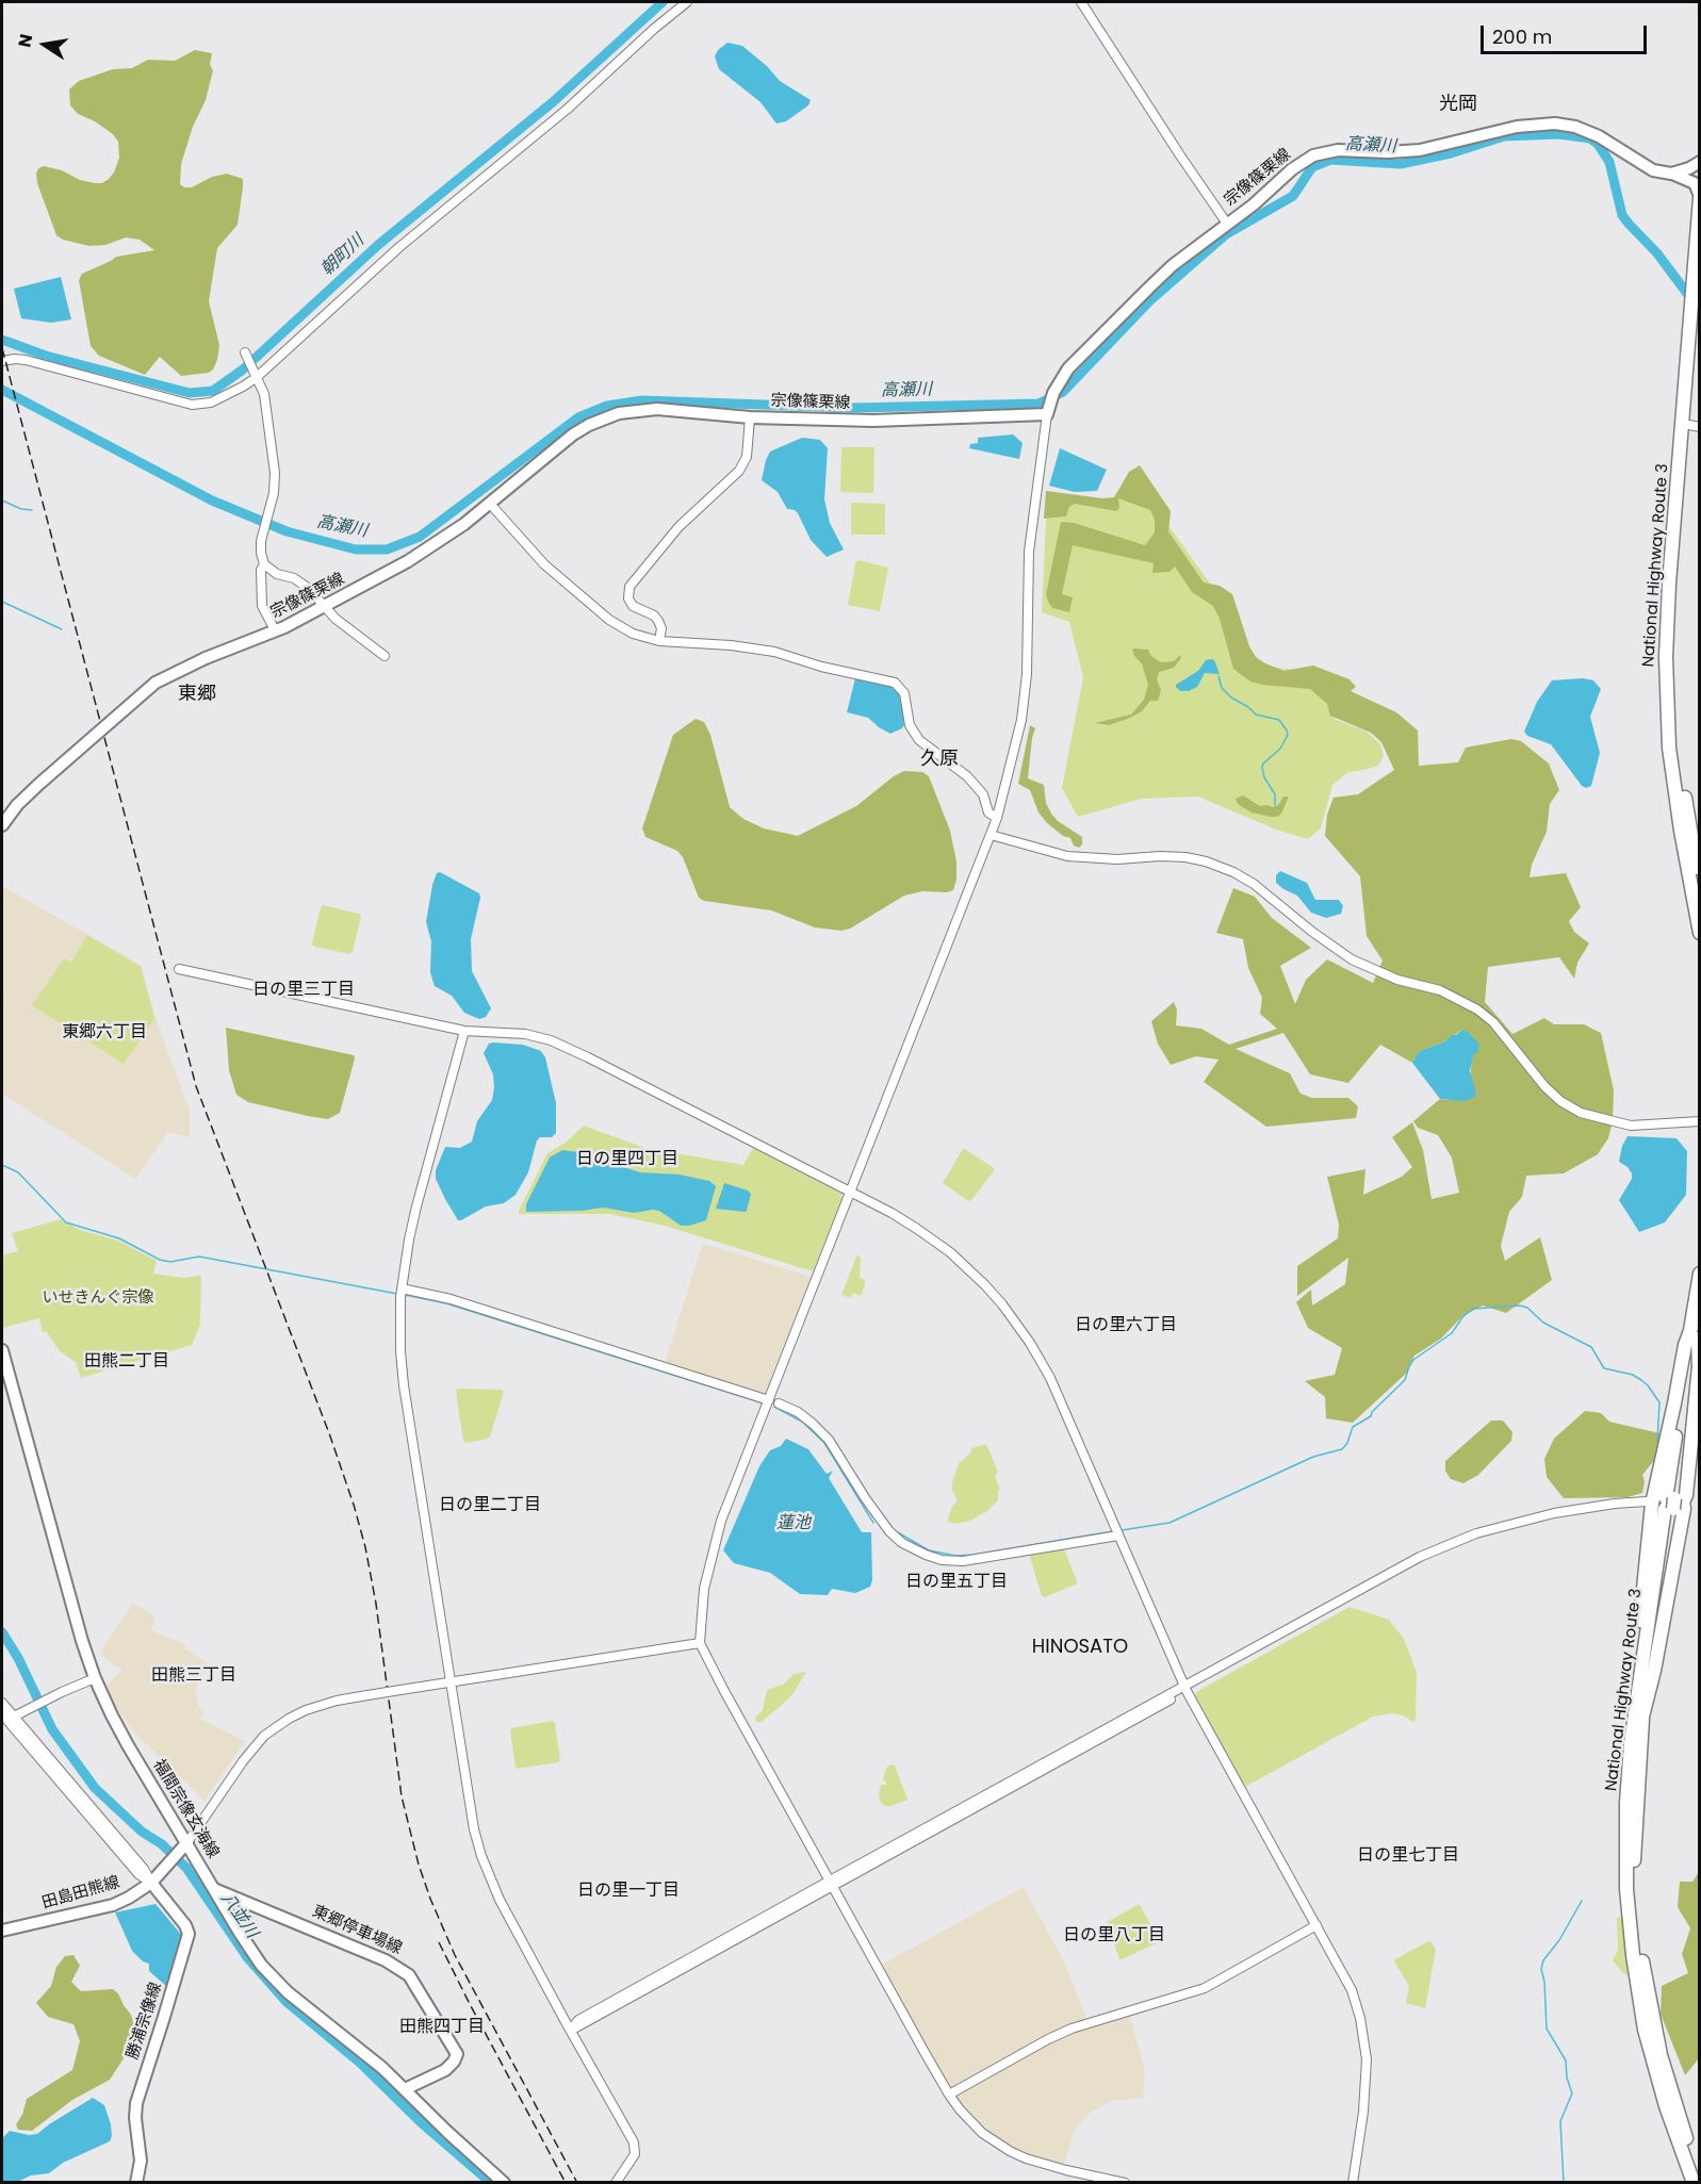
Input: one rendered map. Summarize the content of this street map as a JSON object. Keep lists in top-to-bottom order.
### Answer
{
  "streets": {
    "highway": ["National Highway Route 3"],
    "main road": [
      "宗像篠栗線",
      "福間宗像玄海線",
      "田島田熊線",
      "東郷停車場線",
      "勝浦宗像線"
    ]
  },
  "crossings": [
    ["宗像篠栗線", "National Highway Route 3"],
    ["福間宗像玄海線", "田島田熊線"],
    ["福間宗像玄海線", "東郷停車場線"],
    ["田島田熊線", "勝浦宗像線"]
  ],
  "districts": [
    "光岡",
    "東郷",
    "久原",
    "日の里三丁目",
    "東郷六丁目",
    "日の里四丁目",
    "日の里六丁目",
    "田熊二丁目",
    "日の里二丁目",
    "日の里五丁目",
    "HINOSATO",
    "田熊三丁目",
    "日の里七丁目",
    "日の里一丁目",
    "日の里八丁目",
    "田熊四丁目"
  ],
  "water": [
    "高瀬川",
    "朝町川",
    "蓮池",
    "八並川"
  ],
  "parks": ["いせきんぐ宗像"],
  "scale_bar": "200 m",
  "north": "left"
}
